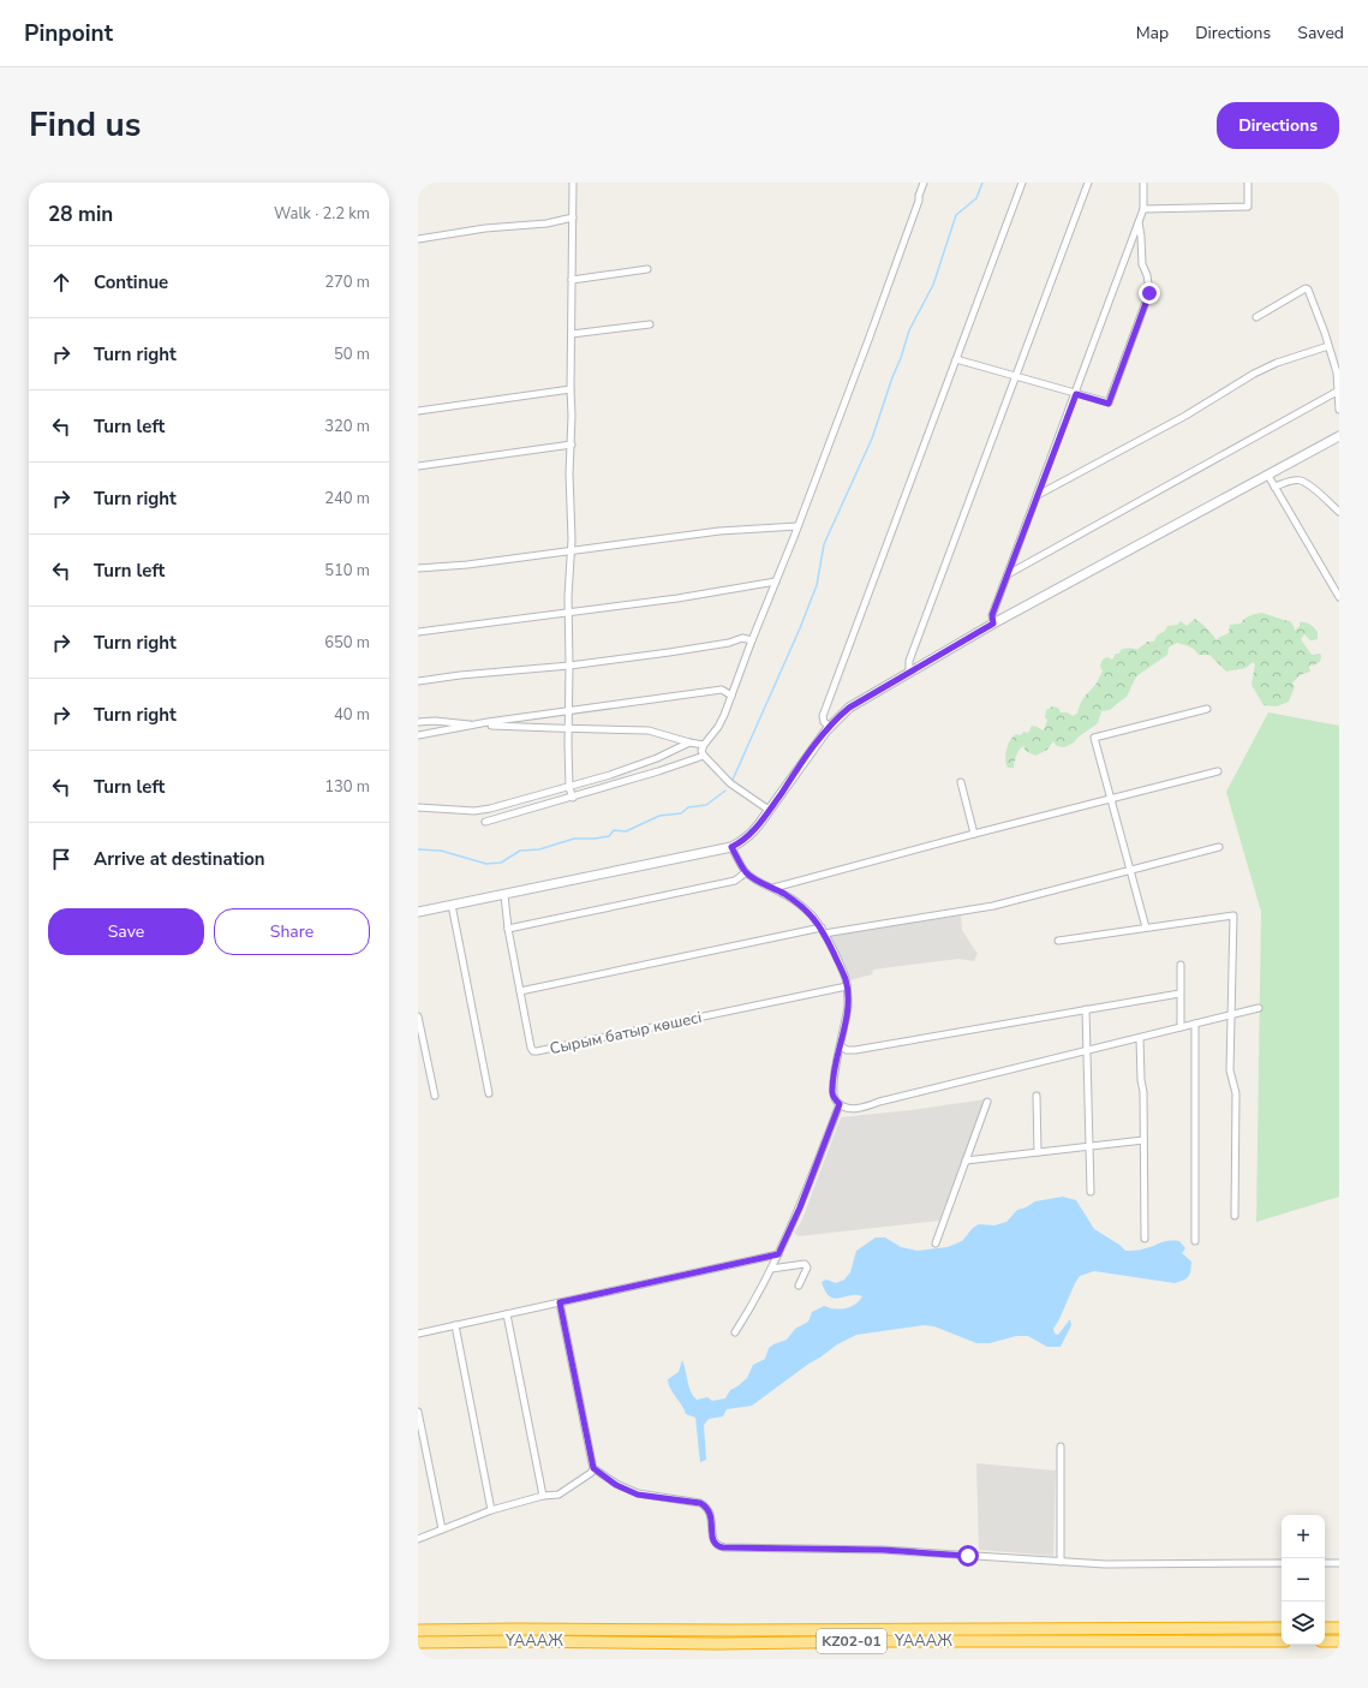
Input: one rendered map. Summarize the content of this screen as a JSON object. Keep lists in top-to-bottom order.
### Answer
{
  "streets": {
    "highway": ["ҮАААЖ", "KZ02-01"],
    "street": ["Сырым батыр көшесі"]
  },
  "page": {
    "header": "Pinpoint",
    "nav": ["Map", "Directions", "Saved"],
    "title": "Find us",
    "buttons": [
      "Directions",
      ["Save", "Share"]
    ],
    "heading": ["28 min", "Walk · 2.2 km"],
    "list": [
      ["Continue", "270 m"],
      ["Turn right", "50 m"],
      ["Turn left", "320 m"],
      ["Turn right", "240 m"],
      ["Turn left", "510 m"],
      ["Turn right", "650 m"],
      ["Turn right", "40 m"],
      ["Turn left", "130 m"],
      "Arrive at destination"
    ],
    "map_buttons": ["+", "−"]
  }
}
